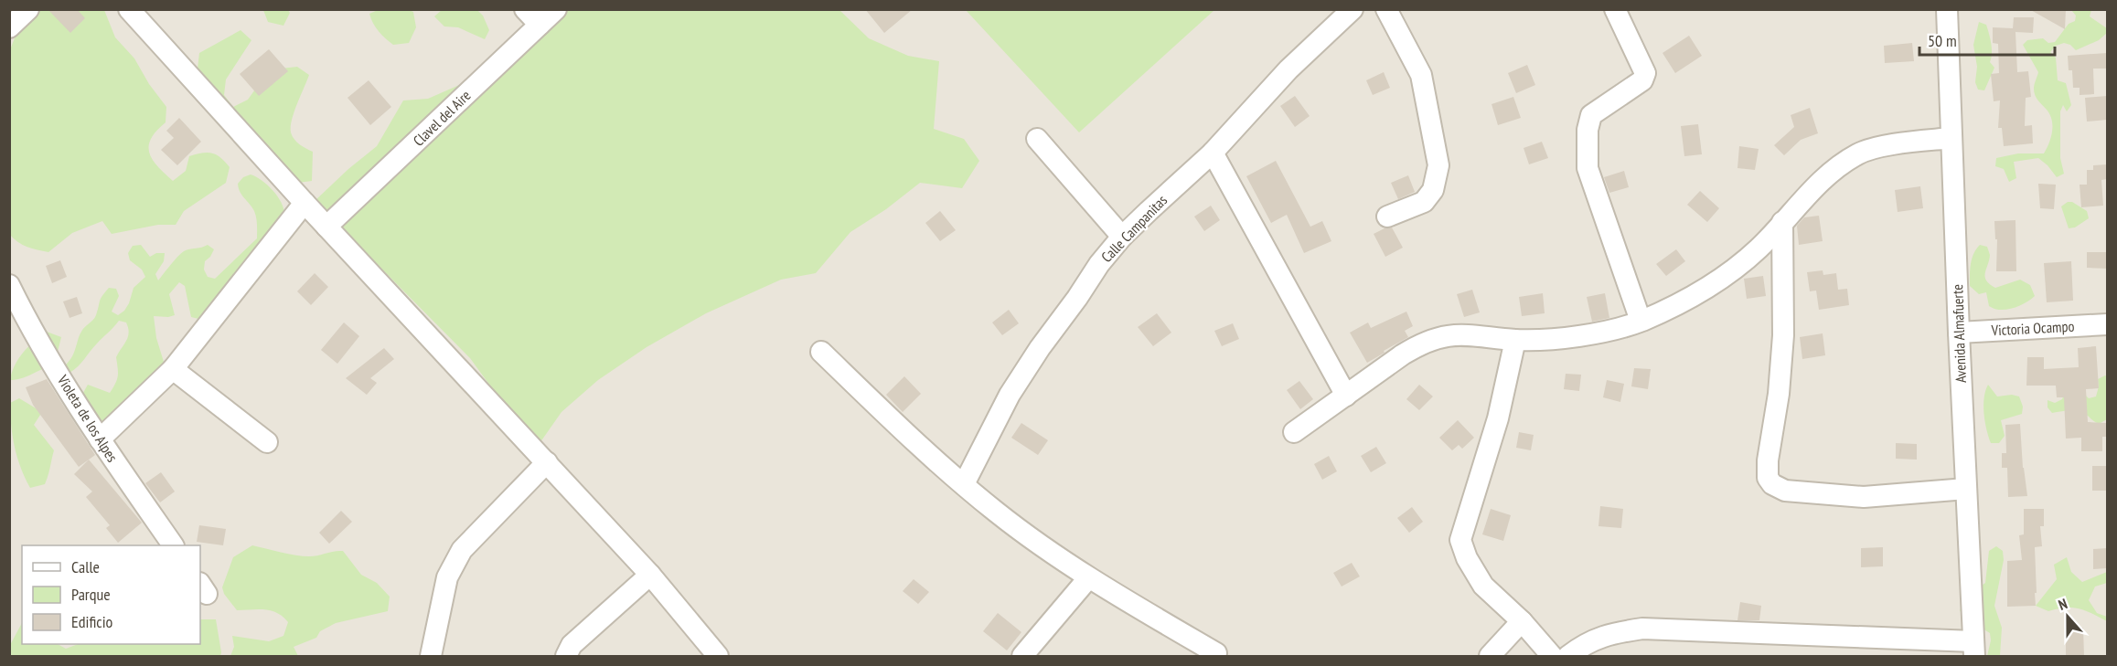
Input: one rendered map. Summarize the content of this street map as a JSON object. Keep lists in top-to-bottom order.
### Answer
{
  "streets": {
    "street": [
      "Clavel del Aire",
      "Calle Campanitas",
      "Victoria Ocampo",
      "Avenida Almafuerte",
      "Violeta de los Alpes"
    ]
  },
  "crossings": [
    ["Victoria Ocampo", "Avenida Almafuerte"]
  ],
  "legend": ["Calle", "Parque", "Edificio"],
  "scale_bar": "50 m",
  "north": "top"
}
